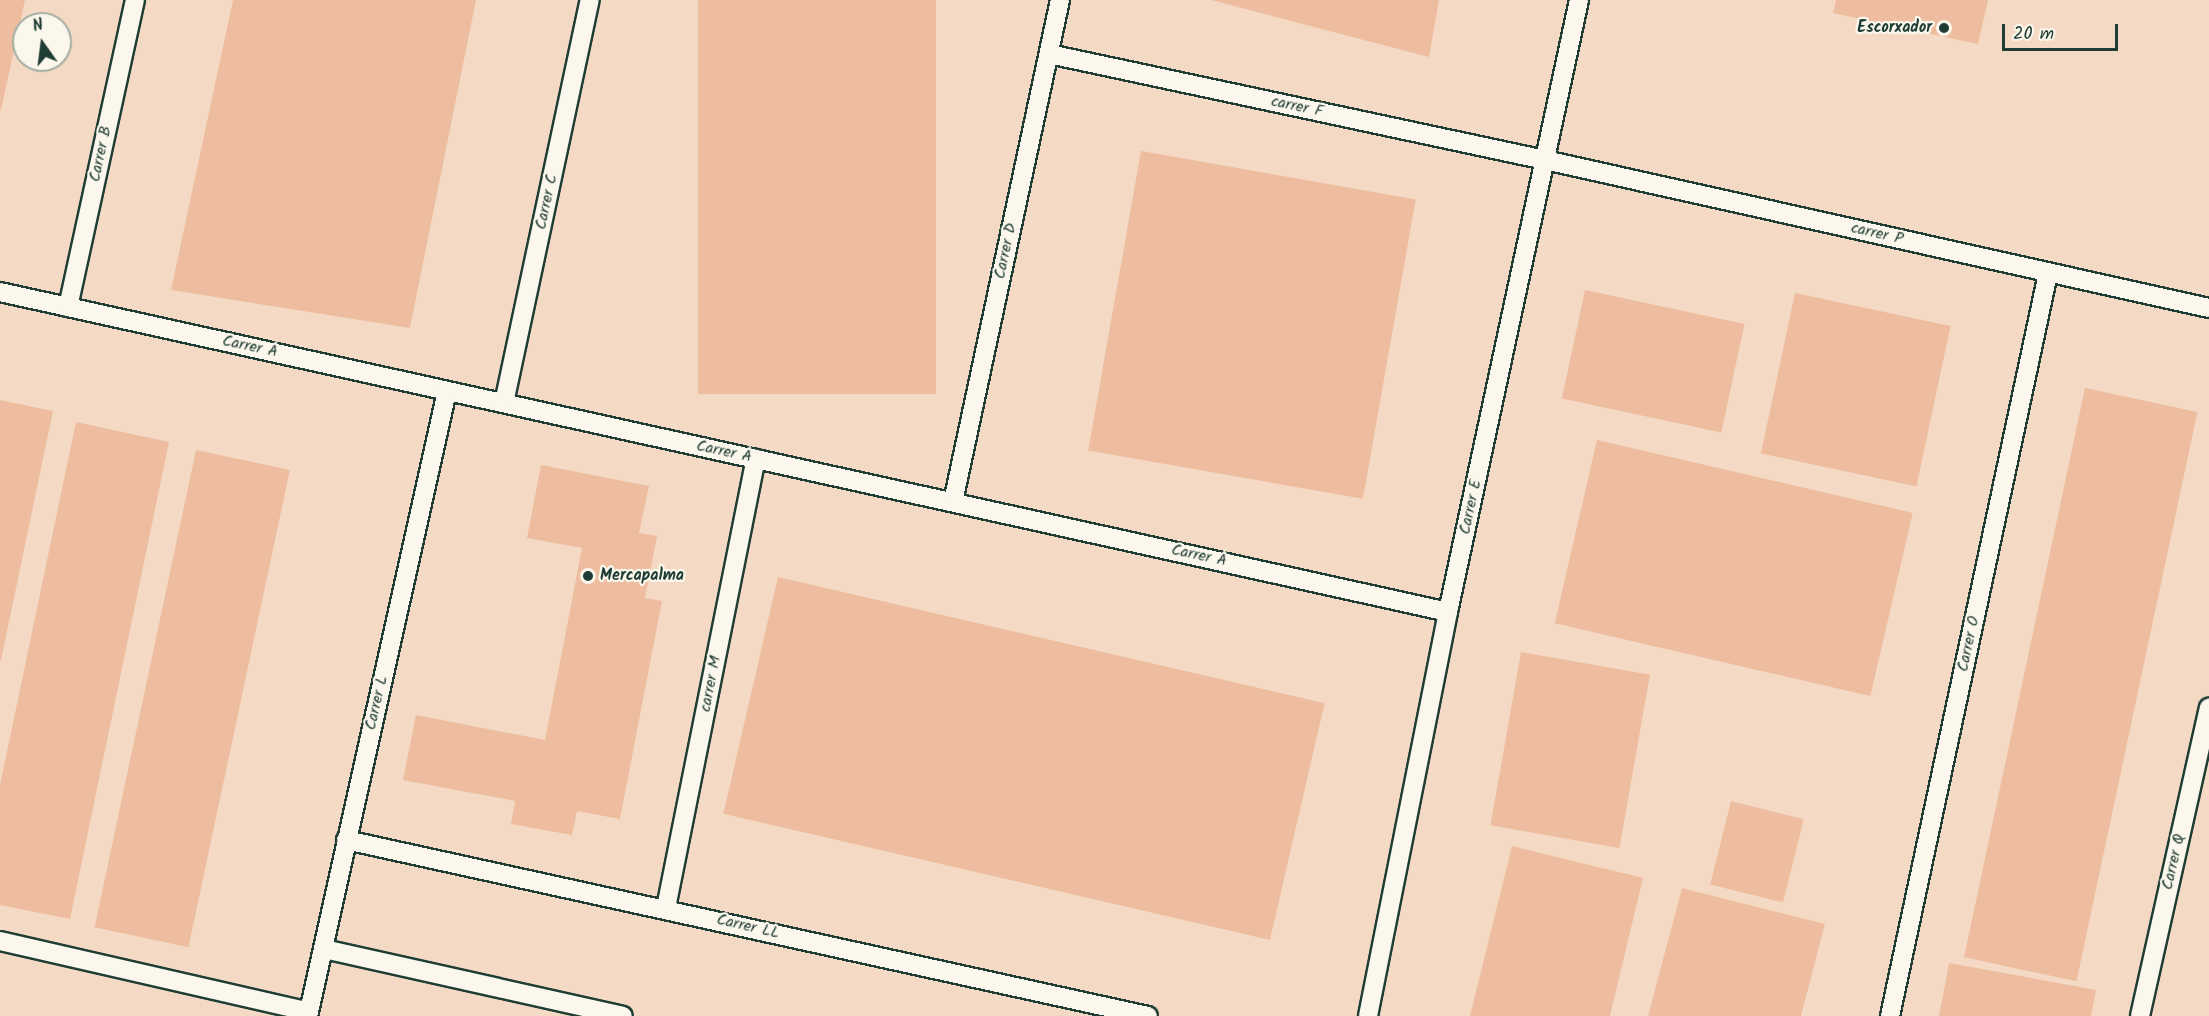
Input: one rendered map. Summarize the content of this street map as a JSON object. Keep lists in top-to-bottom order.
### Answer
{
  "streets": {
    "lane": [
      "carrer F",
      "Carrer B",
      "Carrer C",
      "carrer P",
      "Carrer D",
      "Carrer A",
      "Carrer E",
      "Carrer O",
      "carrer M",
      "Carrer L",
      "Carrer Q",
      "Carrer LL"
    ]
  },
  "crossings": [
    ["carrer F", "carrer P"],
    ["carrer F", "Carrer D"],
    ["carrer F", "Carrer E"],
    ["Carrer B", "Carrer A"],
    ["Carrer C", "Carrer A"],
    ["carrer P", "Carrer E"],
    ["carrer P", "Carrer O"],
    ["Carrer D", "Carrer A"],
    ["Carrer A", "Carrer E"],
    ["Carrer A", "carrer M"],
    ["Carrer A", "Carrer L"],
    ["carrer M", "Carrer LL"],
    ["Carrer L", "Carrer LL"]
  ],
  "places": ["Escorxador", "Mercapalma"],
  "scale_bar": "20 m",
  "north": "top"
}
